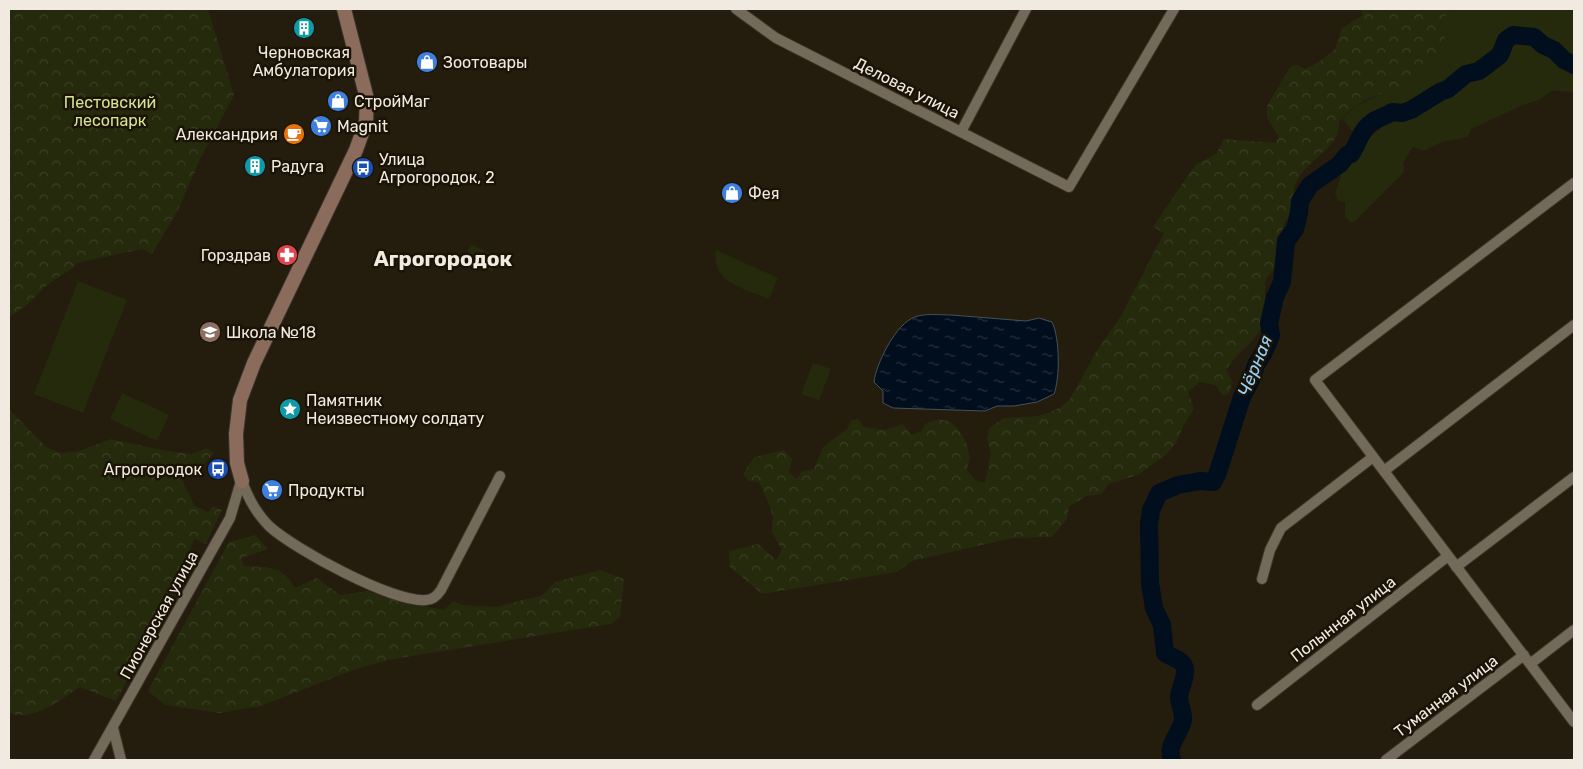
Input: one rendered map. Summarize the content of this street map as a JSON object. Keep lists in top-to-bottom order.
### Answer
{
  "streets": {
    "street": [
      "Деловая улица",
      "Пионерская улица",
      "Полынная улица",
      "Туманная улица"
    ]
  },
  "districts": ["Агрогородок"],
  "water": ["Чёрная"],
  "parks": ["Пестовский лесопарк"],
  "places": {
    "building": ["Черновская Амбулатория", "Радуга"],
    "shop": ["Зоотовары", "СтройМаг", "Фея"],
    "supermarket": ["Magnit", "Продукты"],
    "cafe": ["Александрия"],
    "bus stop": ["Улица Агрогородок, 2", "Агрогородок"],
    "pharmacy": ["Горздрав"],
    "school or university": ["Школа №18"],
    "place": ["Памятник Неизвестному солдату"]
  }
}
